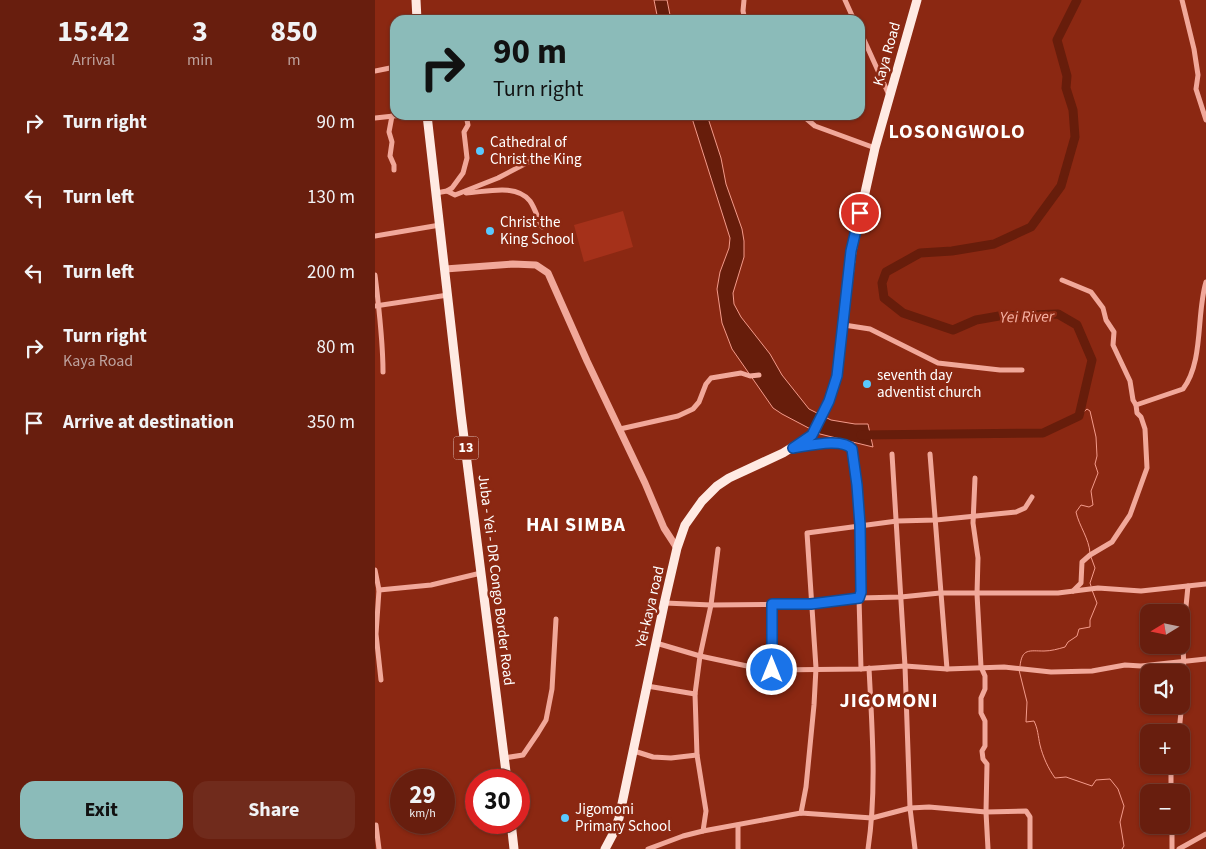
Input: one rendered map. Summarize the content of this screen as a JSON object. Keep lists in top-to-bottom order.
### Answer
{
  "streets": {
    "main road": [
      "Kaya Road",
      "13",
      "Juba - Yei - DR Congo Border Road",
      "Yei-kaya road"
    ]
  },
  "crossings": [
    ["Kaya Road", "Yei-kaya road"]
  ],
  "districts": ["LOSONGWOLO", "HAI SIMBA", "JIGOMONI"],
  "water": ["Yei River"],
  "places": [
    "Cathedral of Christ the King",
    "Christ the King School",
    "seventh day adventist church",
    "Jigomoni Primary School"
  ],
  "north": "left",
  "page": {
    "eta": [
      "15:42",
      "Arrival",
      "3",
      "min",
      "850",
      "m"
    ],
    "turn": ["90 m", "Turn right"],
    "list": [
      {
        "name": "Turn right",
        "value": "90 m"
      },
      {
        "name": "Turn left",
        "value": "130 m"
      },
      {
        "name": "Turn left",
        "value": "200 m"
      },
      {
        "name": "Turn right",
        "note": "Kaya Road",
        "value": "80 m"
      },
      {
        "name": "Arrive at destination",
        "value": "350 m"
      }
    ],
    "map_buttons": ["+", "−"],
    "speed": "29 km/h",
    "limit": "30",
    "buttons": ["Exit", "Share"]
  }
}
